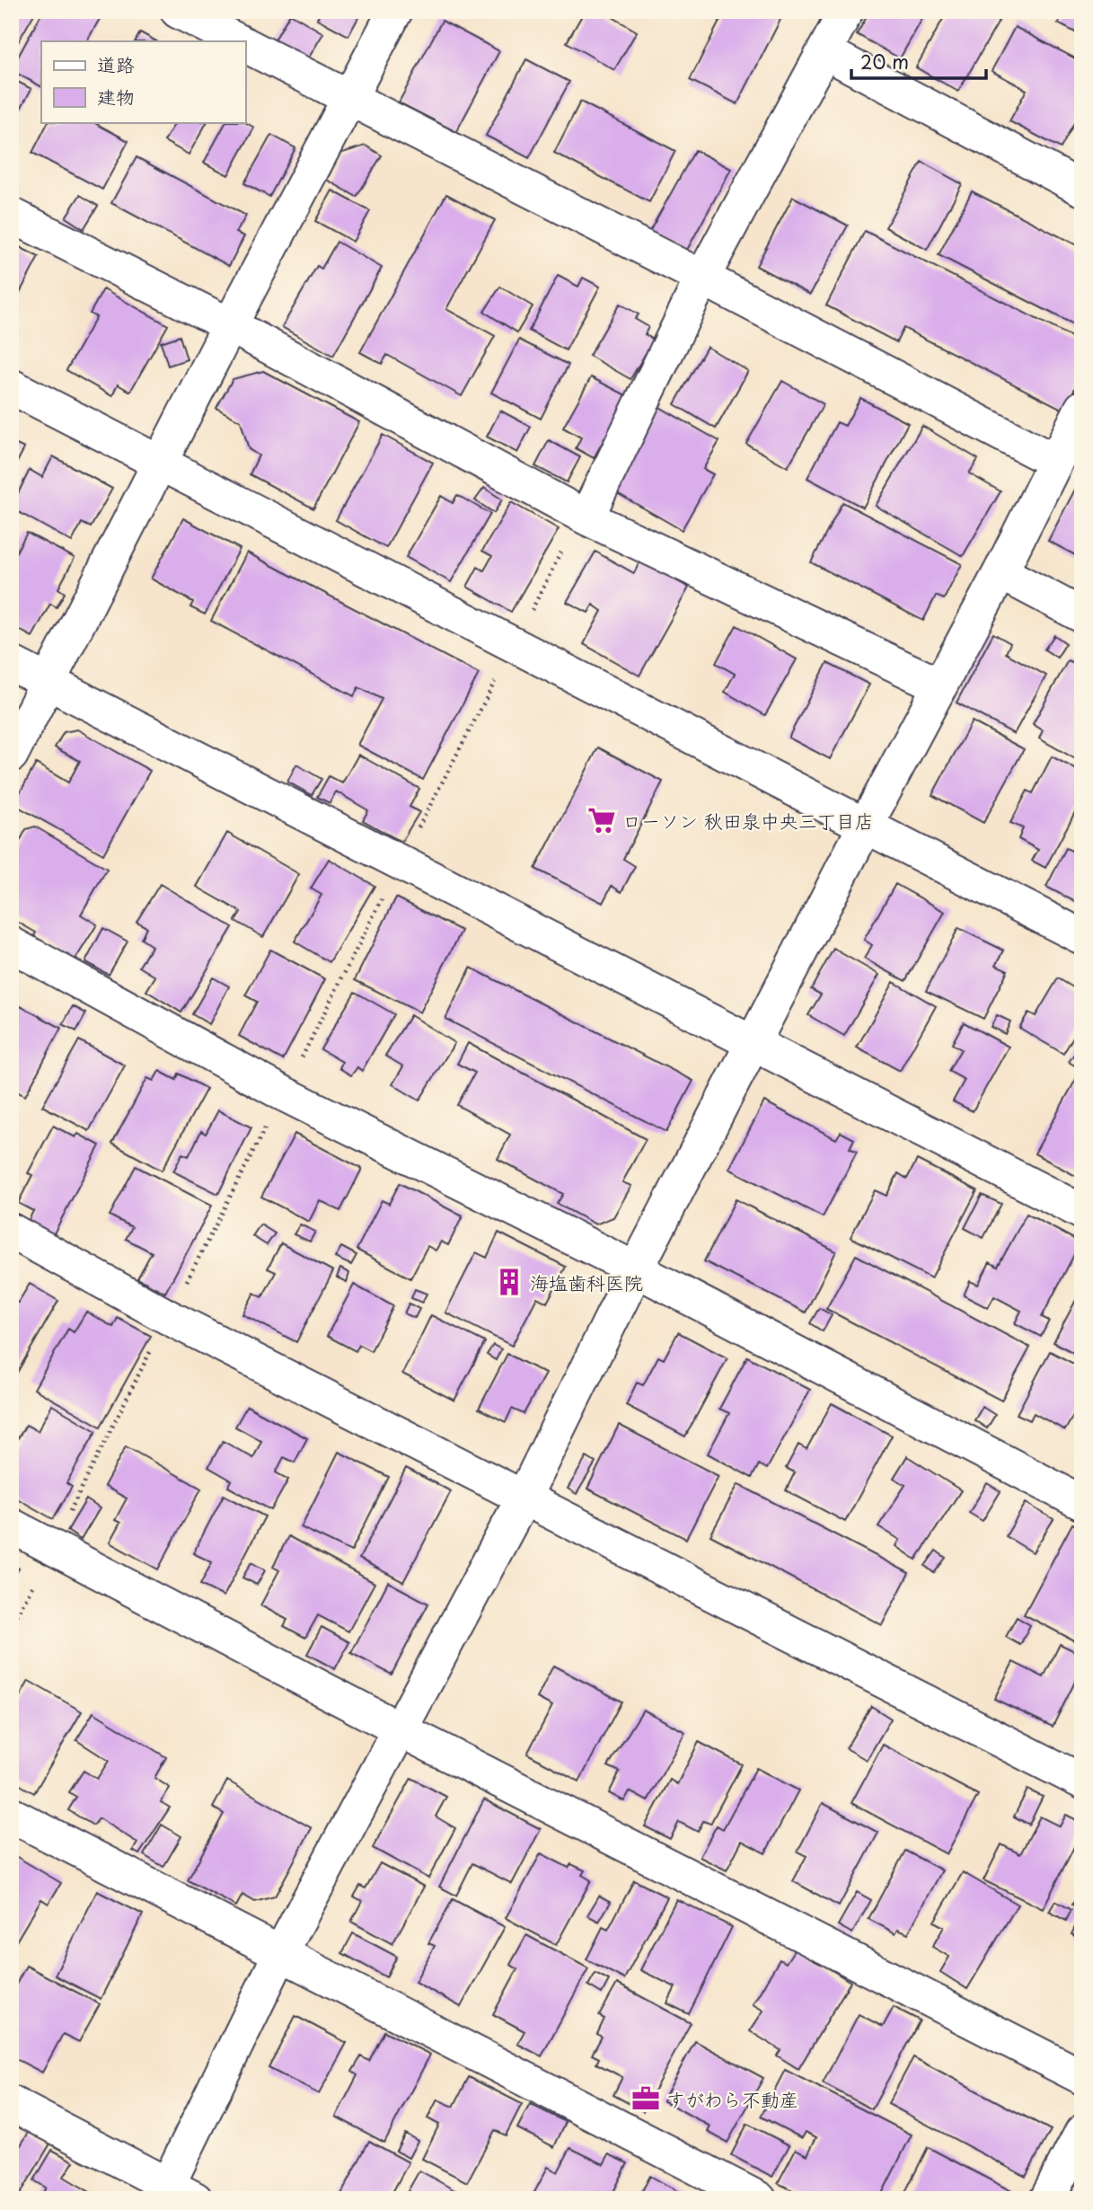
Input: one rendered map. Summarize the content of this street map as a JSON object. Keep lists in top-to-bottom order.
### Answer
{
  "places": {
    "supermarket": ["ローソン 秋田泉中央三丁目店"],
    "building": ["海塩歯科医院"],
    "office": ["すがわら不動産"]
  },
  "legend": ["道路", "建物"],
  "scale_bar": "20 m"
}
